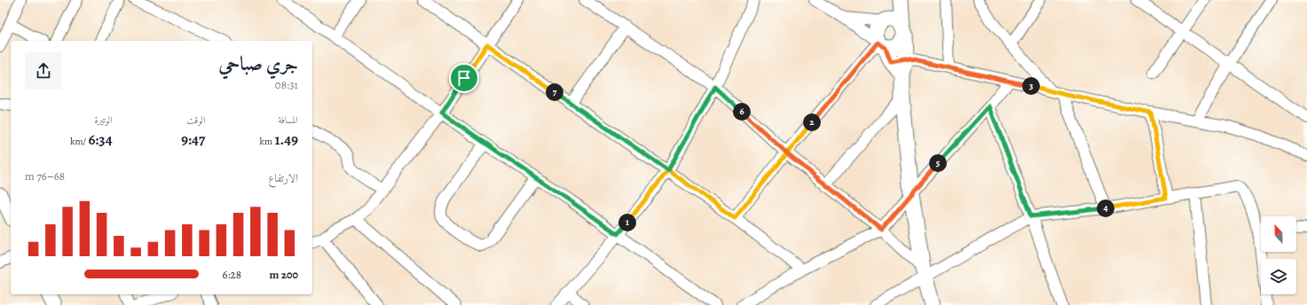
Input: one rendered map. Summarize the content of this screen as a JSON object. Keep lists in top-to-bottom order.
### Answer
{
  "north": "top",
  "page": {
    "heading": ["جري صباحي", "08:31"],
    "pins": [
      "3",
      "7",
      "6",
      "2",
      "5",
      "4",
      "1"
    ],
    "stats": [
      ["المسافة", "1.49 km"],
      ["الوقت", "9:47"],
      ["الوتيرة", "6:34 /km"]
    ],
    "chart": ["الارتفاع", "68–76 m"],
    "list": [
      {
        "name": "200 m",
        "note": "6:28"
      }
    ]
  }
}
